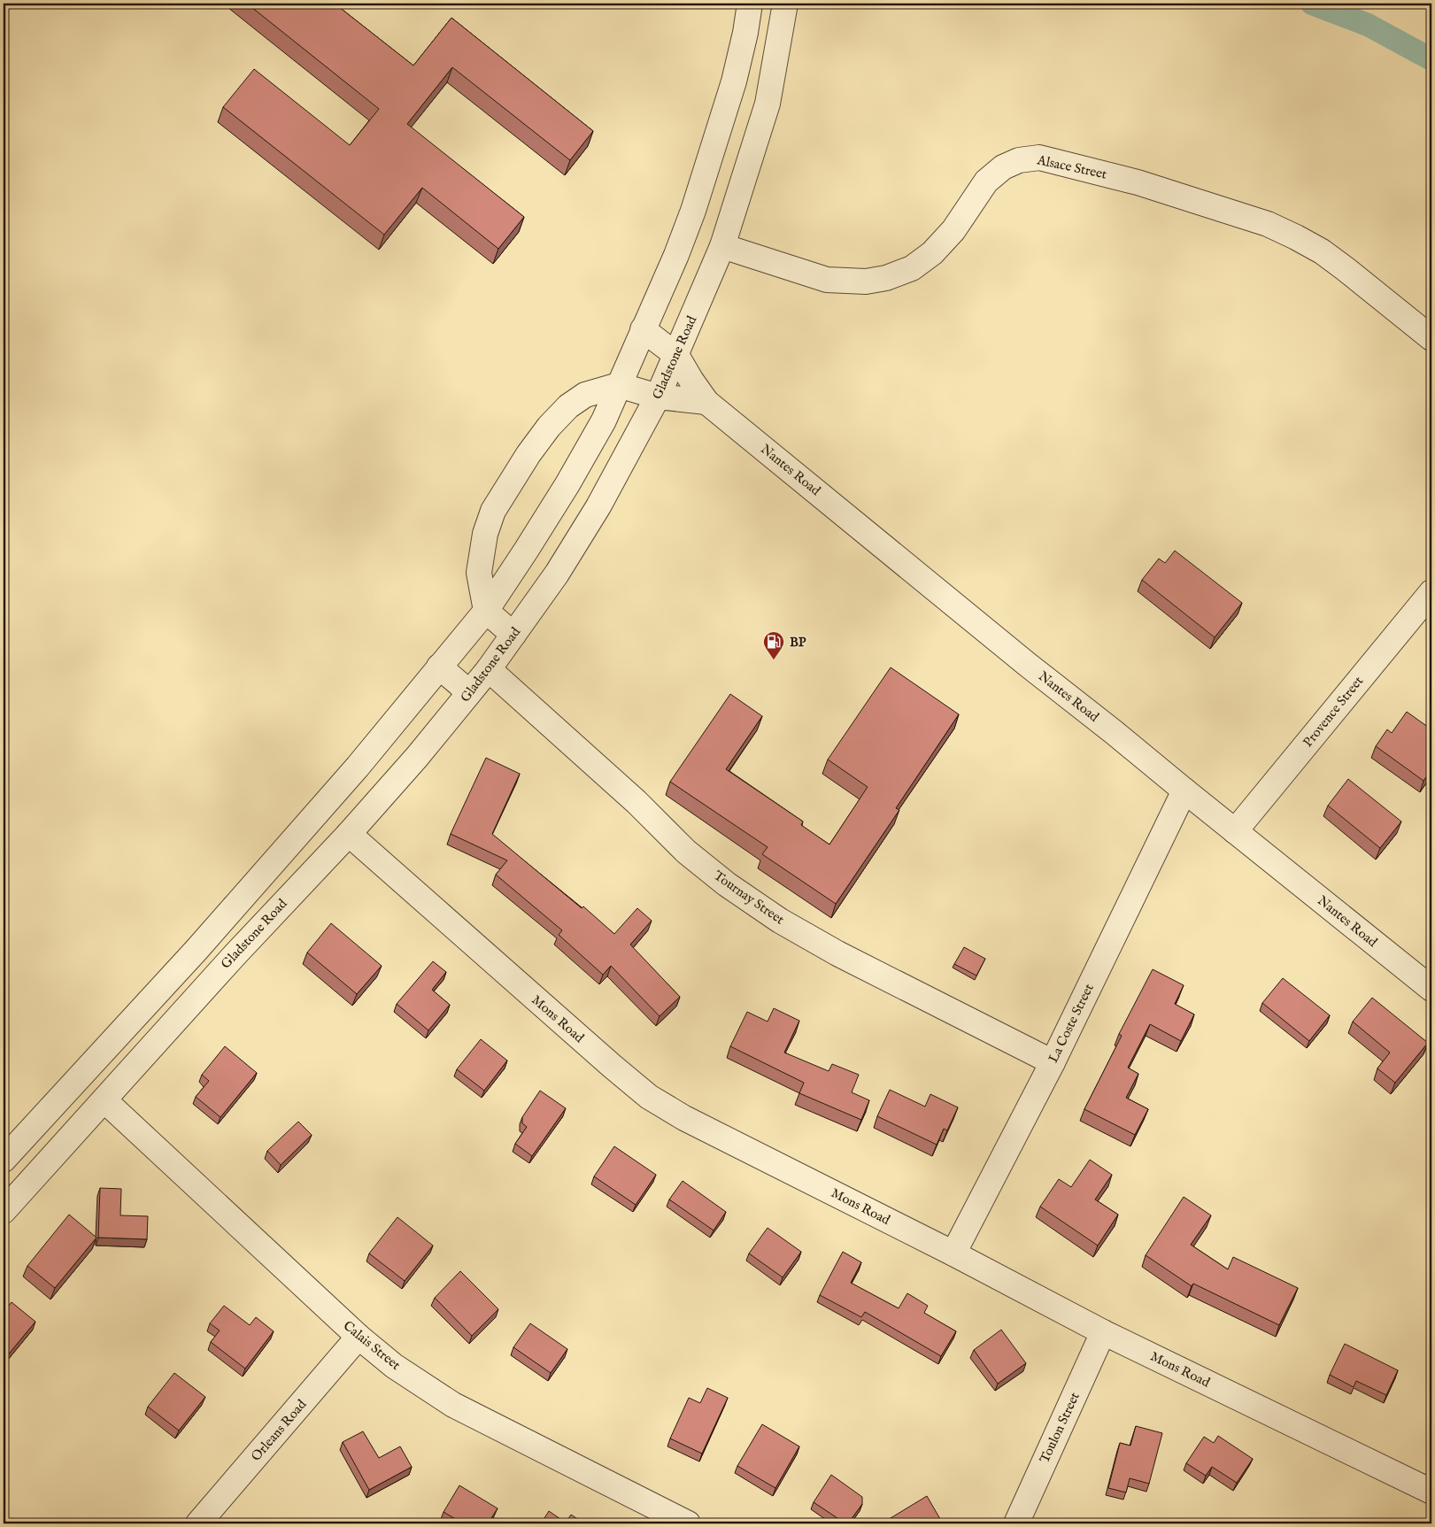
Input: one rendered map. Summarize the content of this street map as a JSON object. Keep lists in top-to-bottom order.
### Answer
{
  "streets": {
    "street": [
      "Alsace Street",
      "Gladstone Road",
      "Nantes Road",
      "Provence Street",
      "Tournay Street",
      "Mons Road",
      "La Coste Street",
      "Calais Street",
      "Toulon Street",
      "Orleans Road"
    ]
  },
  "crossings": [
    ["Alsace Street", "Gladstone Road"],
    ["Gladstone Road", "Nantes Road"],
    ["Gladstone Road", "Tournay Street"],
    ["Gladstone Road", "Mons Road"],
    ["Gladstone Road", "Calais Street"],
    ["Nantes Road", "Provence Street"],
    ["Nantes Road", "La Coste Street"],
    ["Tournay Street", "La Coste Street"],
    ["Mons Road", "La Coste Street"],
    ["Mons Road", "Toulon Street"],
    ["Calais Street", "Orleans Road"]
  ],
  "places": {
    "fuel station": ["BP"]
  }
}
